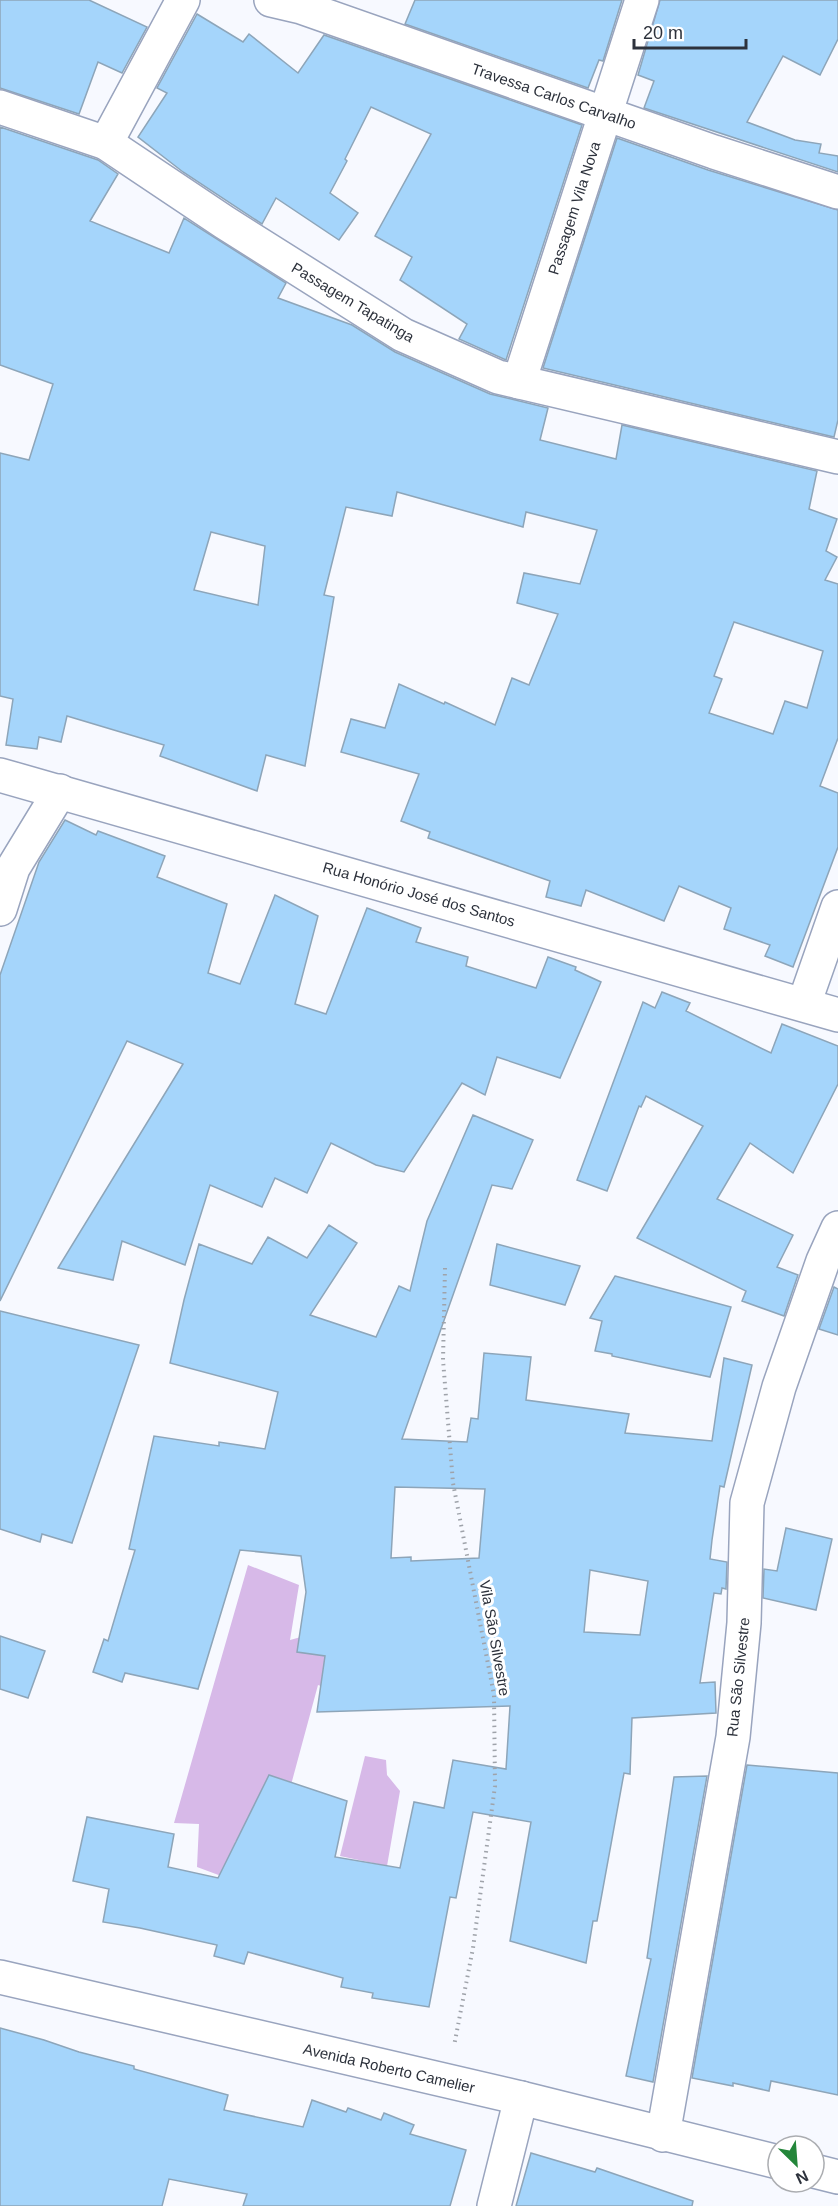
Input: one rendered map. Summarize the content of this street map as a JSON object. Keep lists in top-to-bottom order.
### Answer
{
  "streets": {
    "street": [
      "Travessa Carlos Carvalho",
      "Passagem Vila Nova",
      "Passagem Tapatinga",
      "Rua Honório José dos Santos",
      "Rua São Silvestre",
      "Avenida Roberto Camelier"
    ],
    "path": ["Vila São Silvestre"]
  },
  "crossings": [
    ["Travessa Carlos Carvalho", "Passagem Vila Nova"],
    ["Passagem Vila Nova", "Passagem Tapatinga"],
    ["Vila São Silvestre", "Avenida Roberto Camelier"],
    ["Rua São Silvestre", "Avenida Roberto Camelier"]
  ],
  "scale_bar": "20 m",
  "north": "bottom right"
}
